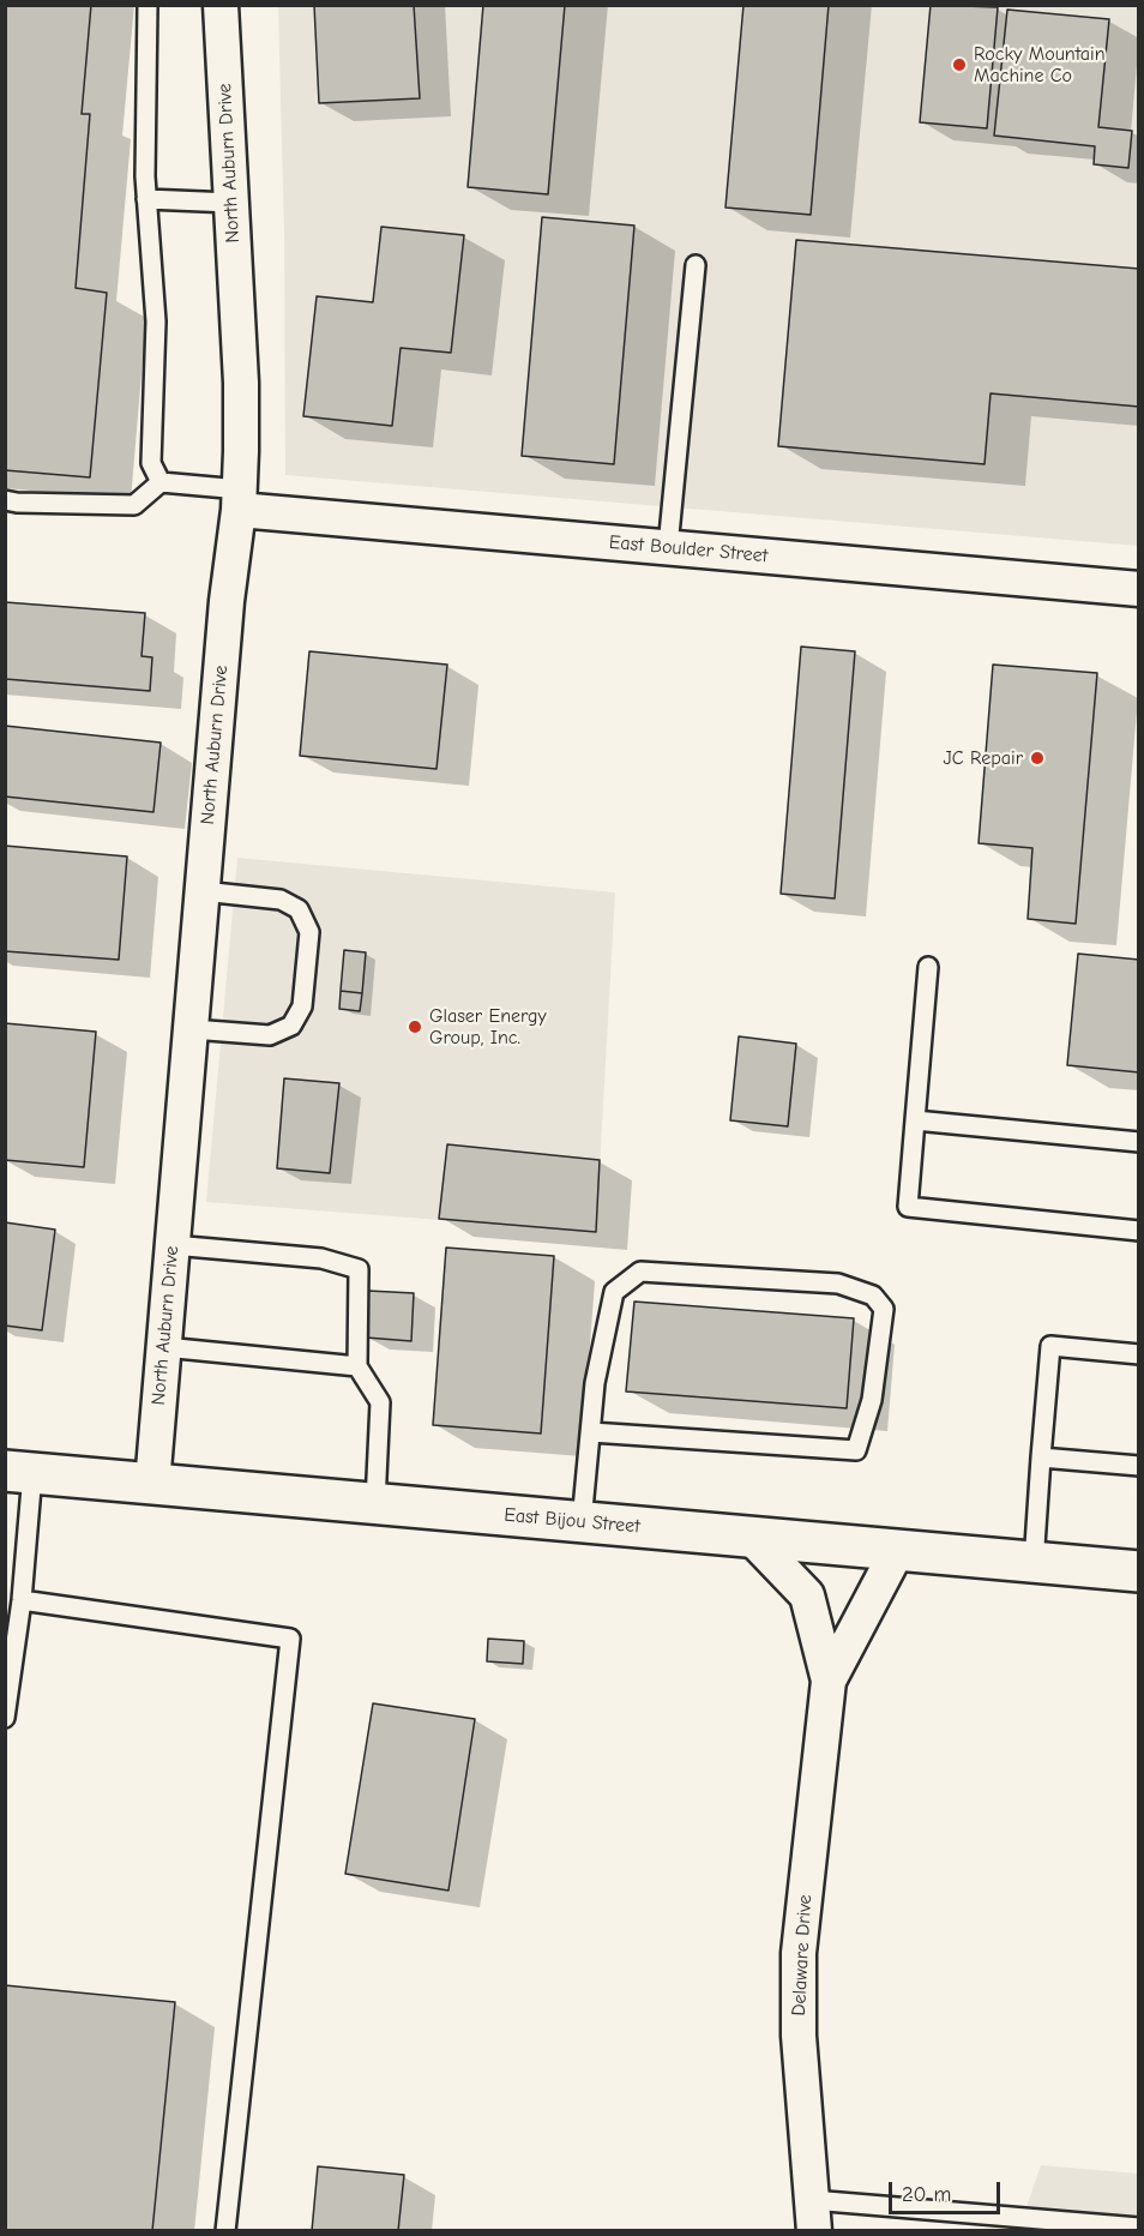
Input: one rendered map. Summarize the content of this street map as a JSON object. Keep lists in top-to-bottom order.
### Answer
{
  "streets": {
    "street": [
      "North Auburn Drive",
      "East Boulder Street",
      "East Bijou Street",
      "Delaware Drive"
    ]
  },
  "crossings": [
    ["North Auburn Drive", "East Boulder Street"],
    ["North Auburn Drive", "East Bijou Street"],
    ["East Bijou Street", "Delaware Drive"]
  ],
  "places": ["Rocky Mountain Machine Co", "JC Repair", "Glaser Energy Group, Inc."],
  "scale_bar": "20 m"
}
